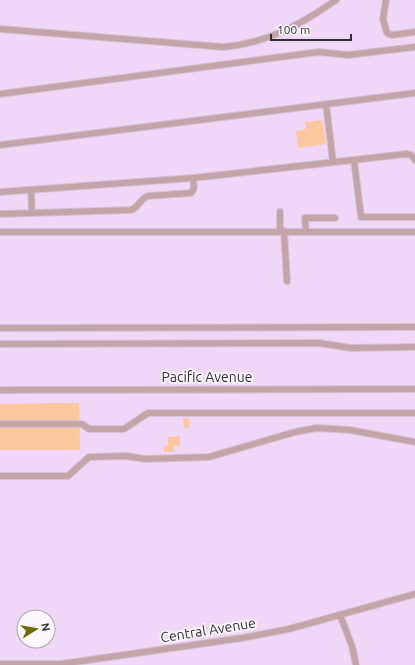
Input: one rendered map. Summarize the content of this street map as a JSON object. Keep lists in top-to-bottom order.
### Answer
{
  "streets": {
    "street": ["Pacific Avenue", "Central Avenue"]
  },
  "scale_bar": "100 m",
  "north": "right"
}
